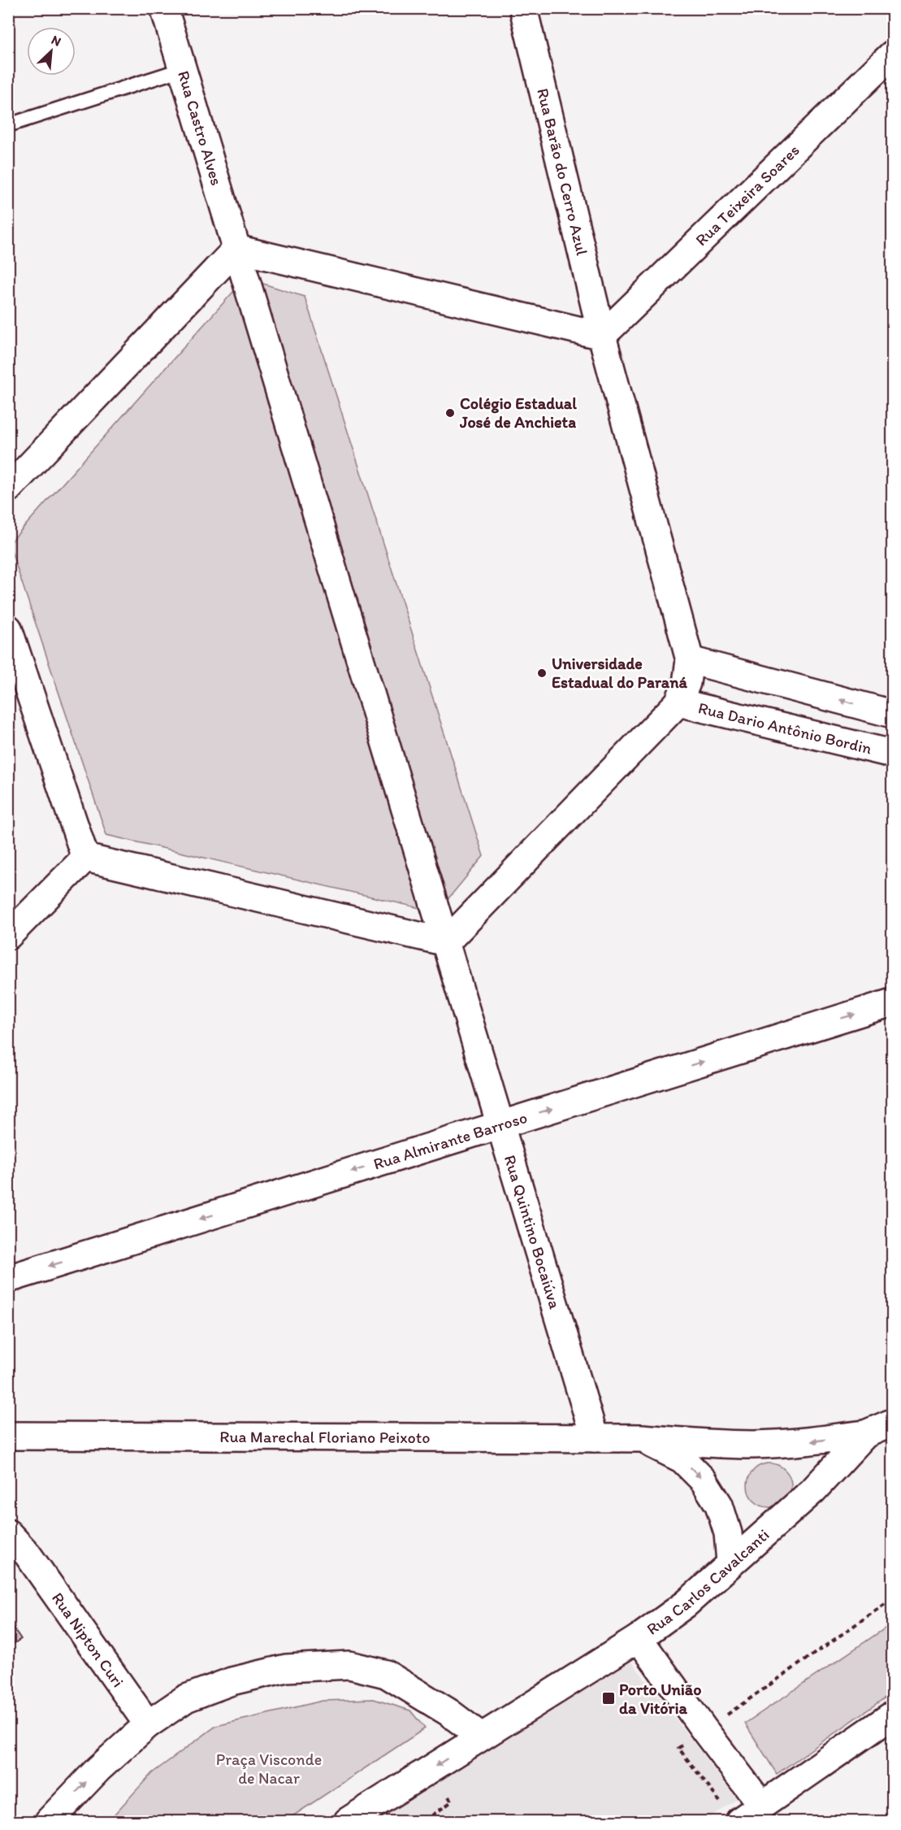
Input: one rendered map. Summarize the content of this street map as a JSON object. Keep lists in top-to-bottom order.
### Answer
{
  "streets": {
    "street": [
      "Rua Castro Alves",
      "Rua Barão do Cerro Azul",
      "Rua Teixeira Soares",
      "Rua Dario Antônio Bordin",
      "Rua Almirante Barroso",
      "Rua Quintino Bocaiúva",
      "Rua Marechal Floriano Peixoto",
      "Rua Carlos Cavalcanti",
      "Rua Nipton Curi"
    ]
  },
  "crossings": [
    ["Rua Castro Alves", "Rua Quintino Bocaiúva"],
    ["Rua Barão do Cerro Azul", "Rua Teixeira Soares"],
    ["Rua Almirante Barroso", "Rua Quintino Bocaiúva"],
    ["Rua Quintino Bocaiúva", "Rua Marechal Floriano Peixoto"],
    ["Rua Marechal Floriano Peixoto", "Rua Carlos Cavalcanti"]
  ],
  "parks": ["Praça Visconde de Nacar"],
  "places": {
    "other": ["Colégio Estadual José de Anchieta", "Universidade Estadual do Paraná"],
    "transit": ["Porto União da Vitória"]
  },
  "north": "top right"
}
